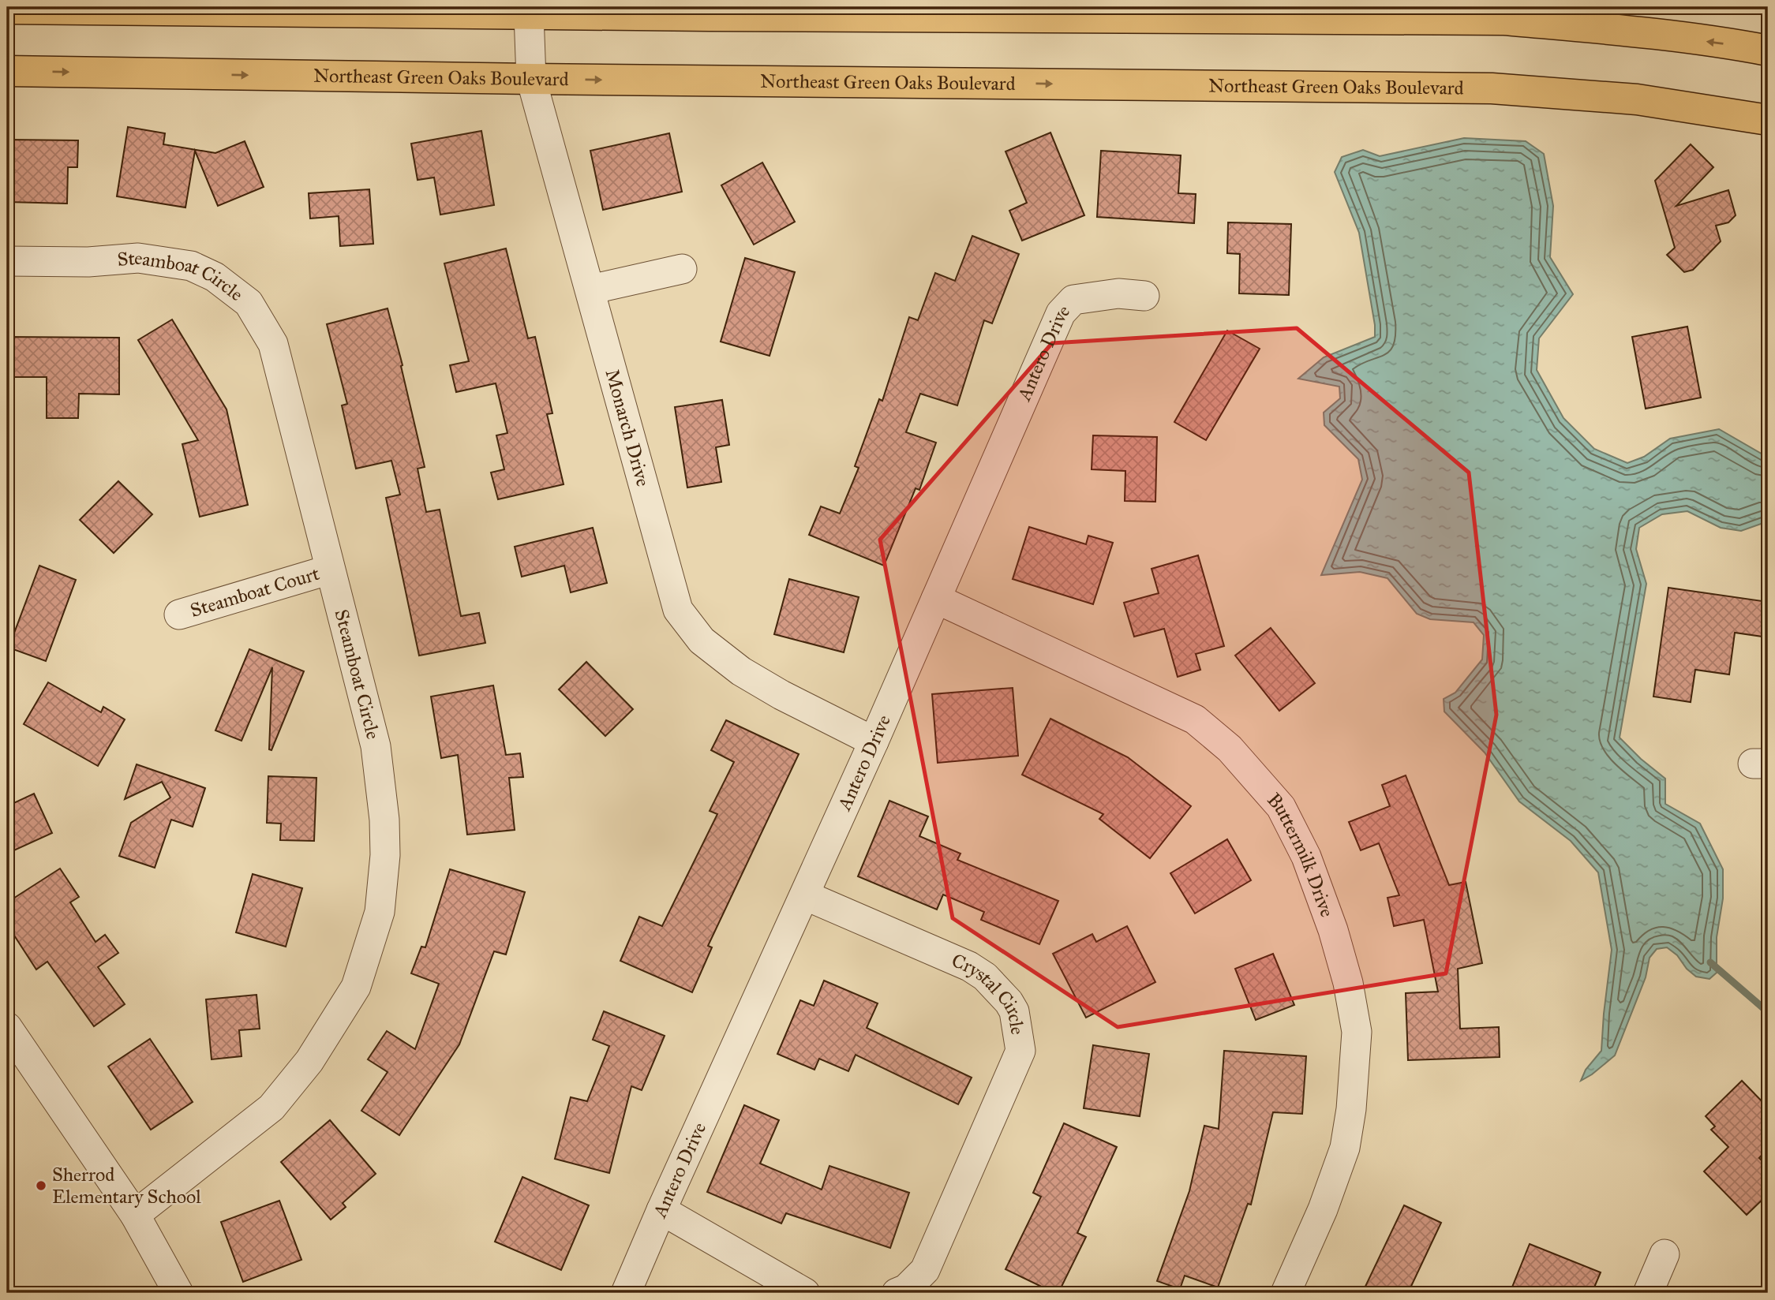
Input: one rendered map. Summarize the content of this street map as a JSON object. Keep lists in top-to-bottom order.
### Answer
{
  "streets": {
    "main road": ["Northeast Green Oaks Boulevard"],
    "street": [
      "Steamboat Circle",
      "Antero Drive",
      "Monarch Drive",
      "Steamboat Court",
      "Buttermilk Drive",
      "Crystal Circle"
    ]
  },
  "crossings": [
    ["Northeast Green Oaks Boulevard", "Monarch Drive"],
    ["Steamboat Circle", "Steamboat Court"],
    ["Antero Drive", "Monarch Drive"],
    ["Antero Drive", "Buttermilk Drive"],
    ["Antero Drive", "Crystal Circle"]
  ],
  "places": ["Sherrod Elementary School"]
}
